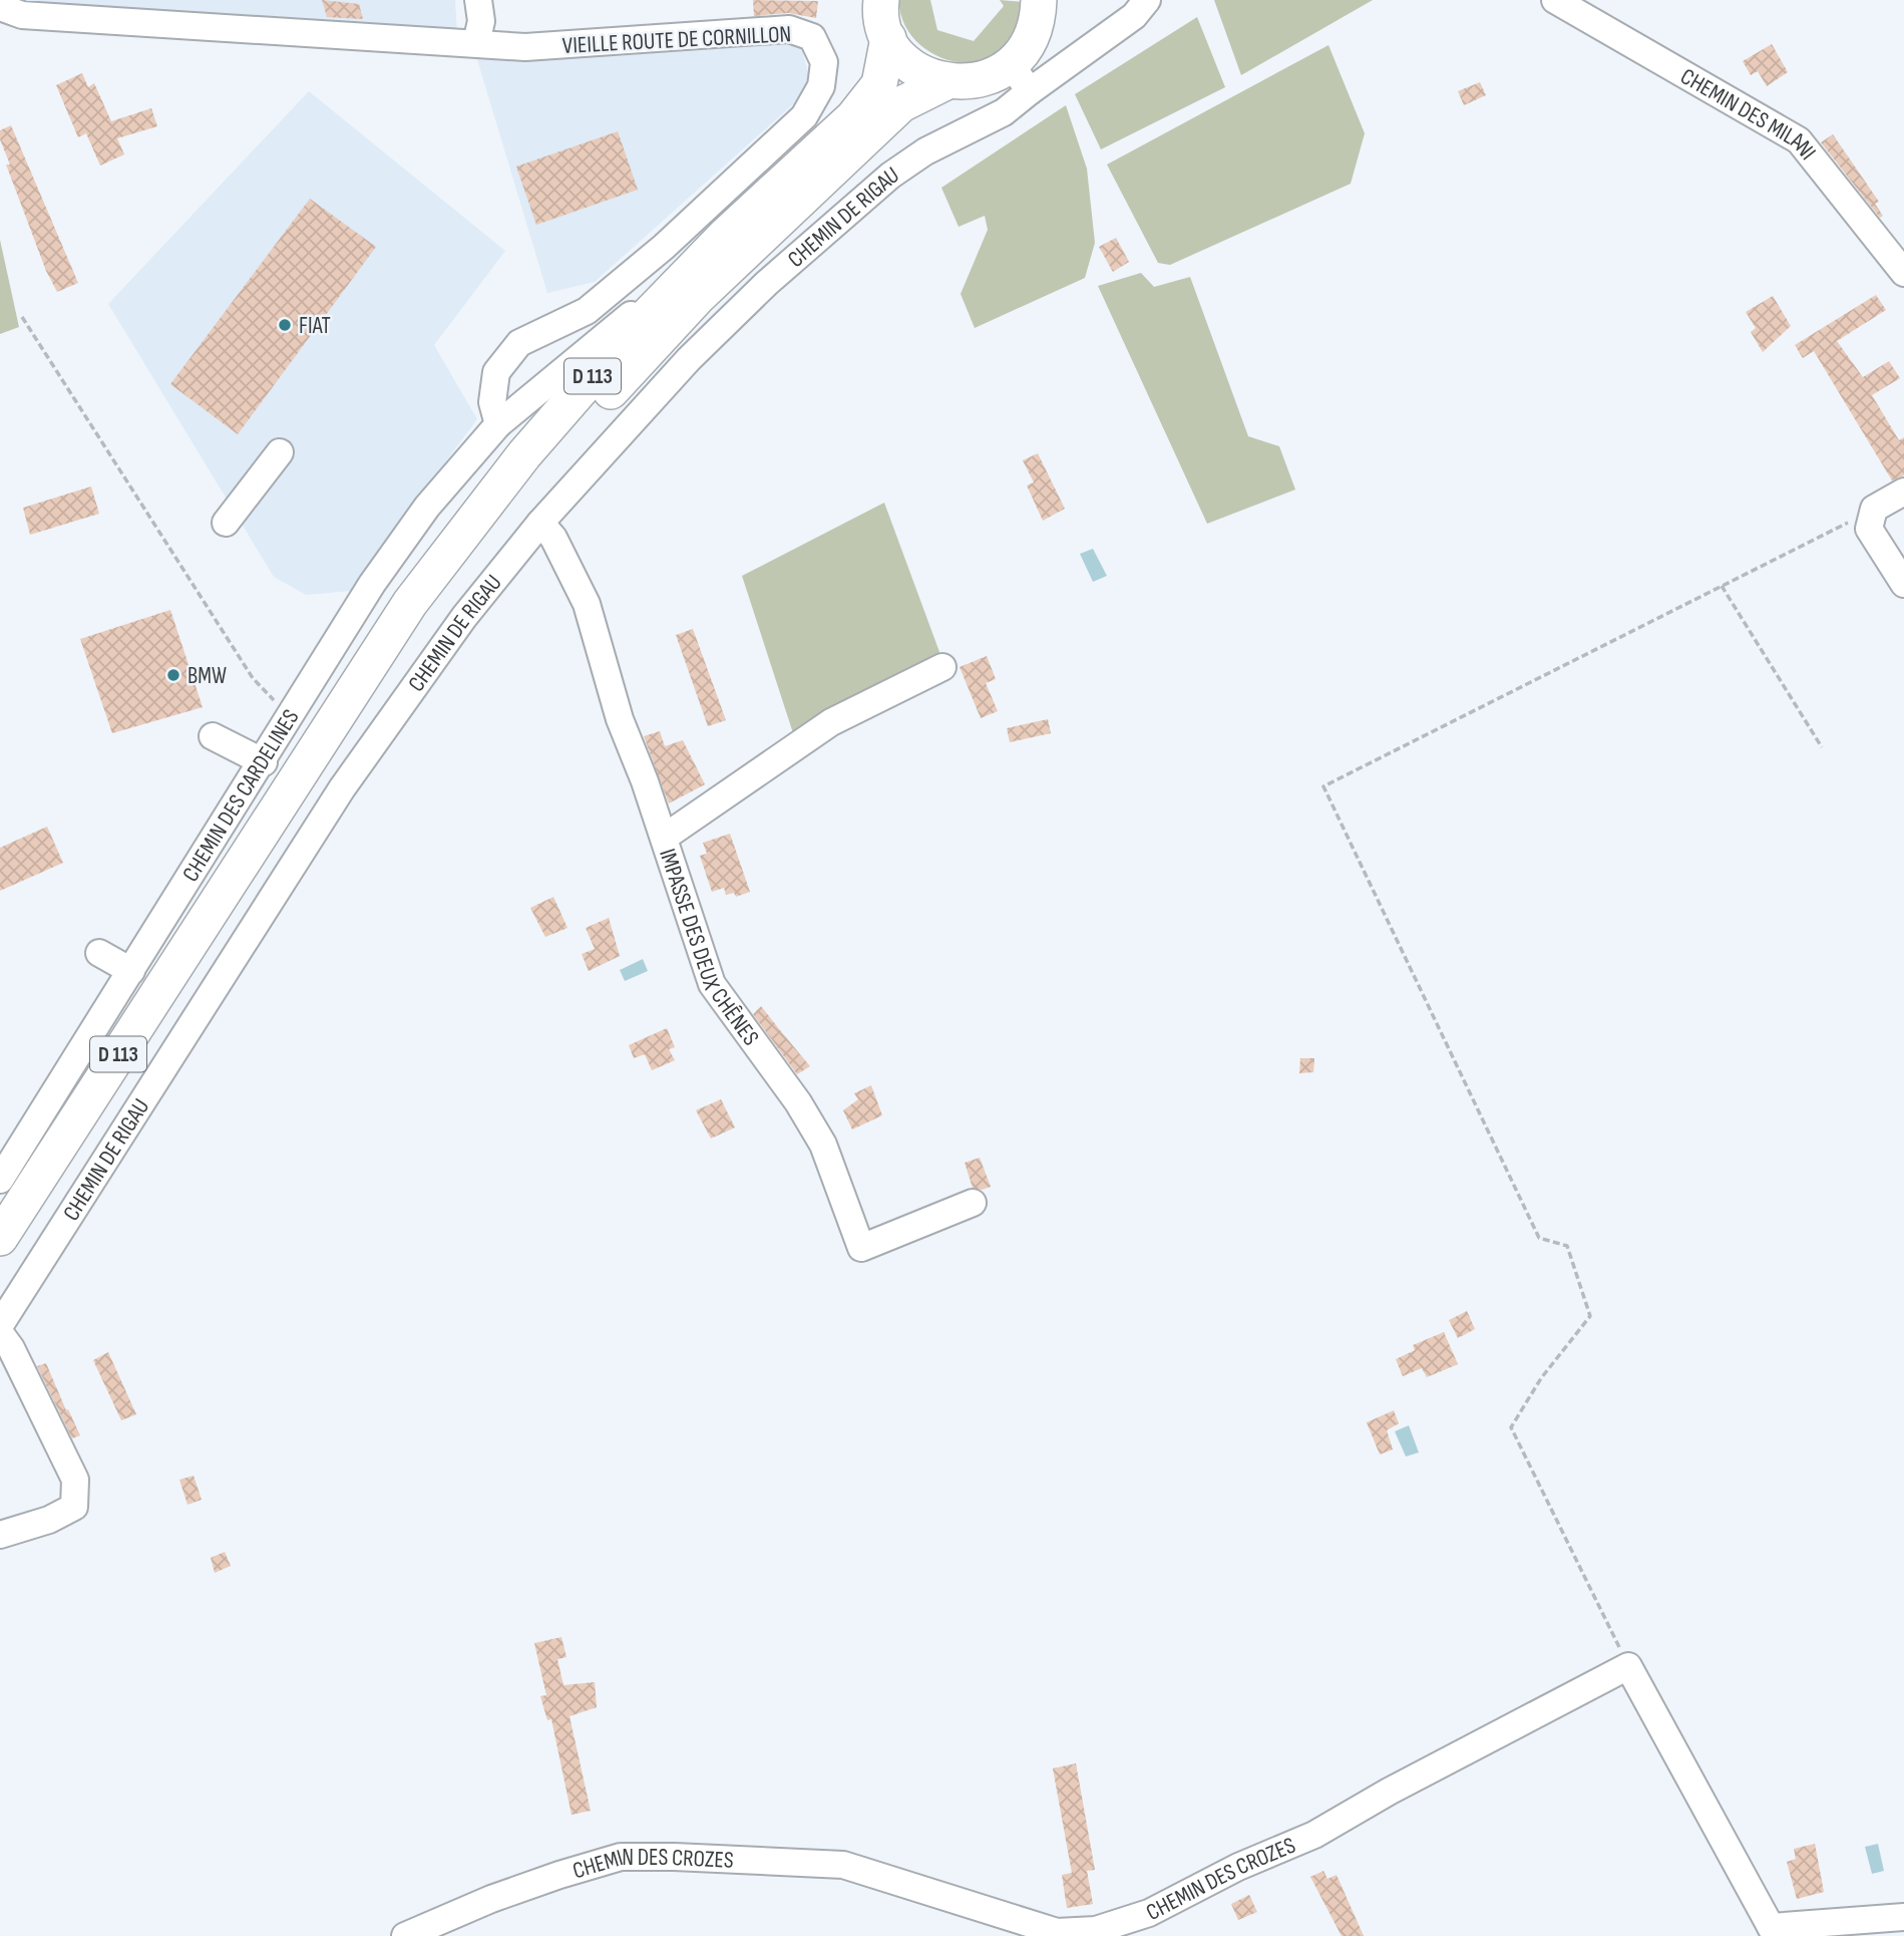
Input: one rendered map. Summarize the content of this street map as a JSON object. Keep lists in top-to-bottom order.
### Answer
{
  "streets": {
    "main road": ["D 113"],
    "street": [
      "VIEILLE ROUTE DE CORNILLON",
      "CHEMIN DES MILANI",
      "CHEMIN DE RIGAU",
      "CHEMIN DES CARDELINES",
      "IMPASSE DES DEUX CHÊNES",
      "CHEMIN DES CROZES"
    ]
  },
  "crossings": [
    ["VIEILLE ROUTE DE CORNILLON", "CHEMIN DES CARDELINES"],
    ["CHEMIN DE RIGAU", "IMPASSE DES DEUX CHÊNES"],
    ["D 113", "CHEMIN DES CARDELINES"]
  ],
  "places": ["FIAT", "BMW"]
}
